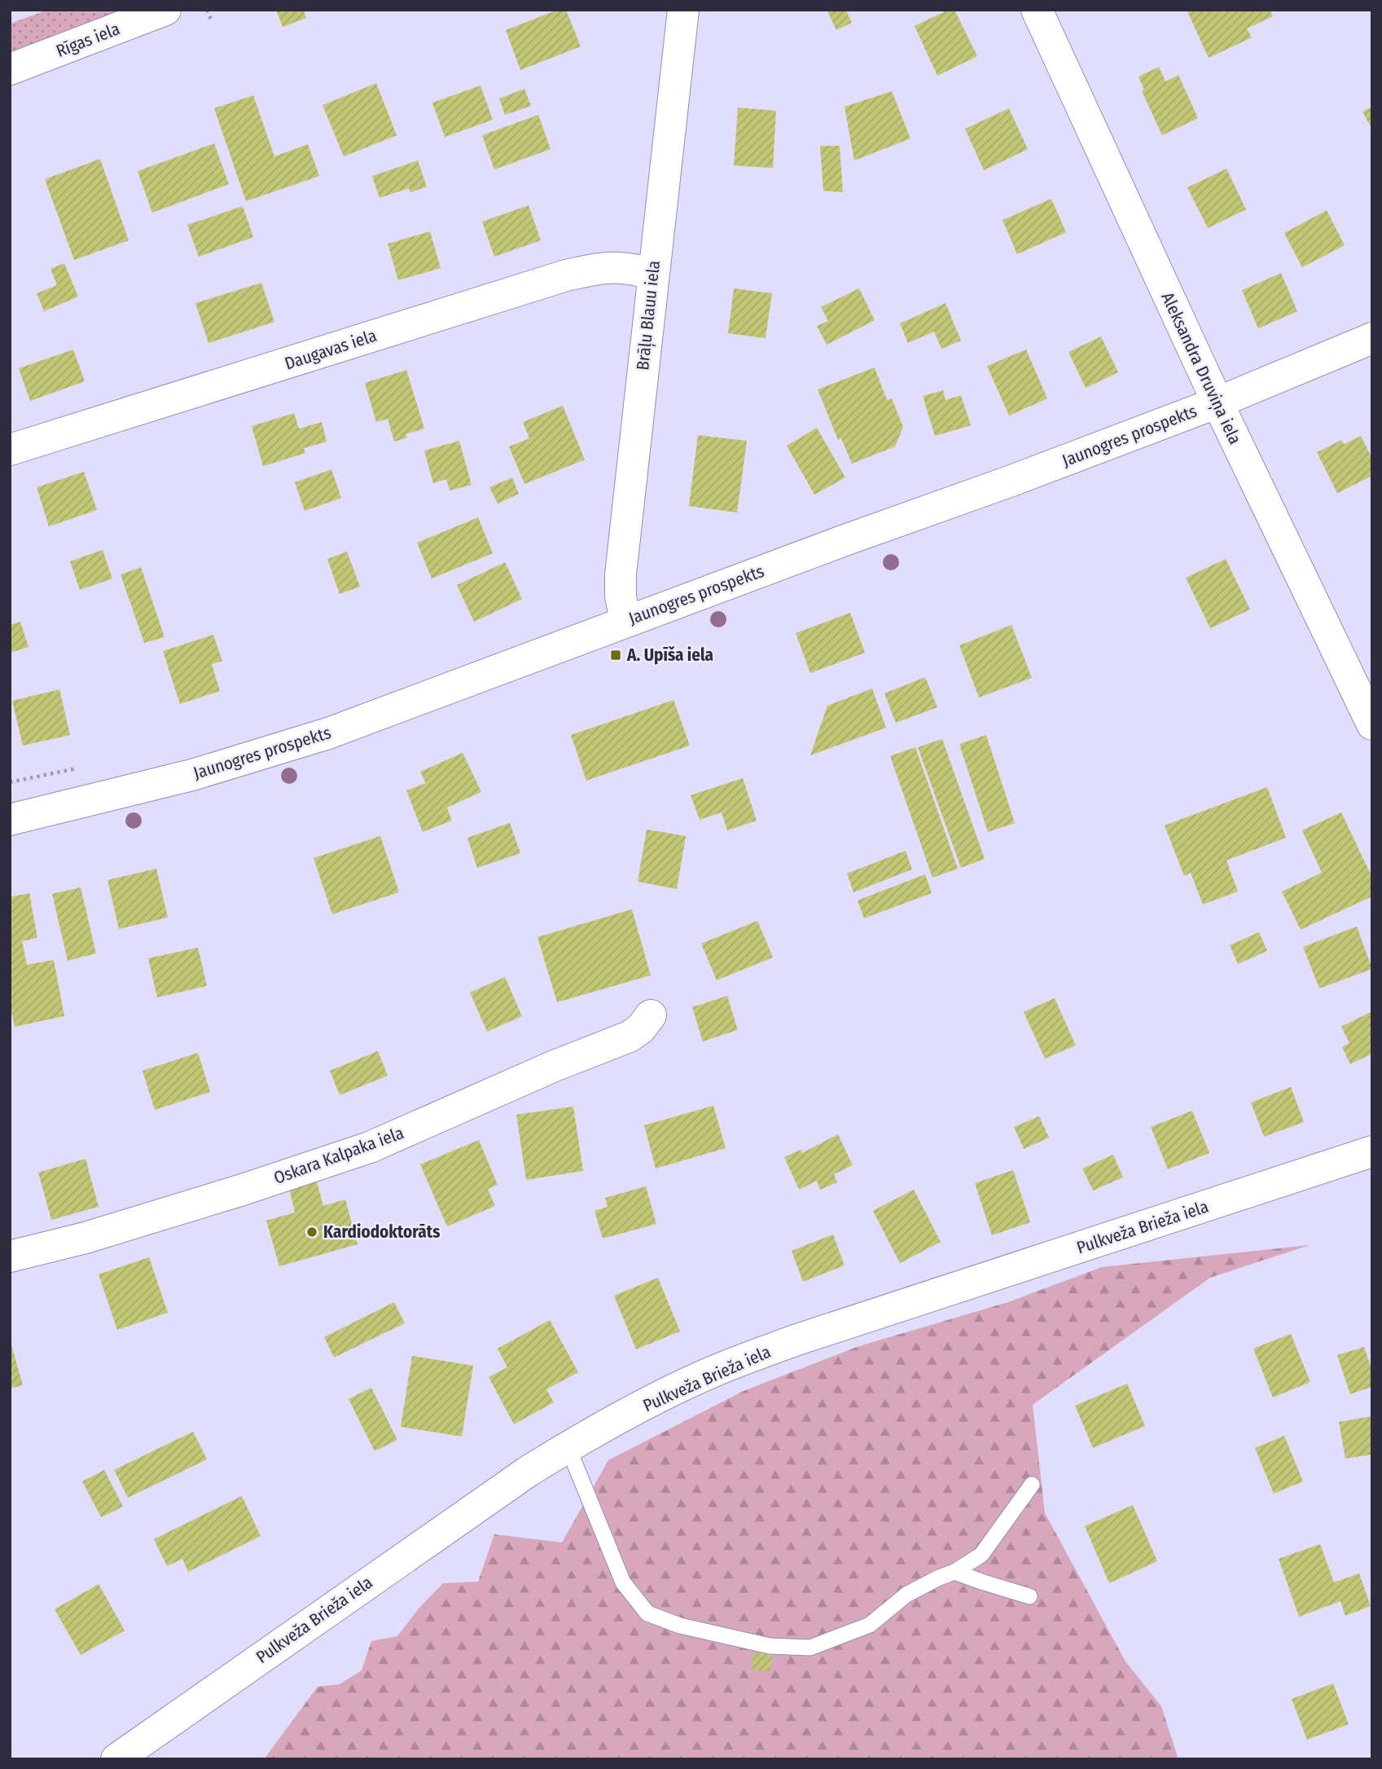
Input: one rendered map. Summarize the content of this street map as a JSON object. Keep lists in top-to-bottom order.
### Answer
{
  "streets": {
    "street": [
      "Rīgas iela",
      "Brāļu Blauu iela",
      "Daugavas iela",
      "Aleksandra Druviņa iela",
      "Jaunogres prospekts",
      "Oskara Kalpaka iela",
      "Pulkveža Brieža iela"
    ]
  },
  "crossings": [
    ["Brāļu Blauu iela", "Daugavas iela"],
    ["Brāļu Blauu iela", "Jaunogres prospekts"],
    ["Aleksandra Druviņa iela", "Jaunogres prospekts"]
  ],
  "places": {
    "transit": ["A. Upīša iela"],
    "other": ["Kardiodoktorāts"]
  }
}
